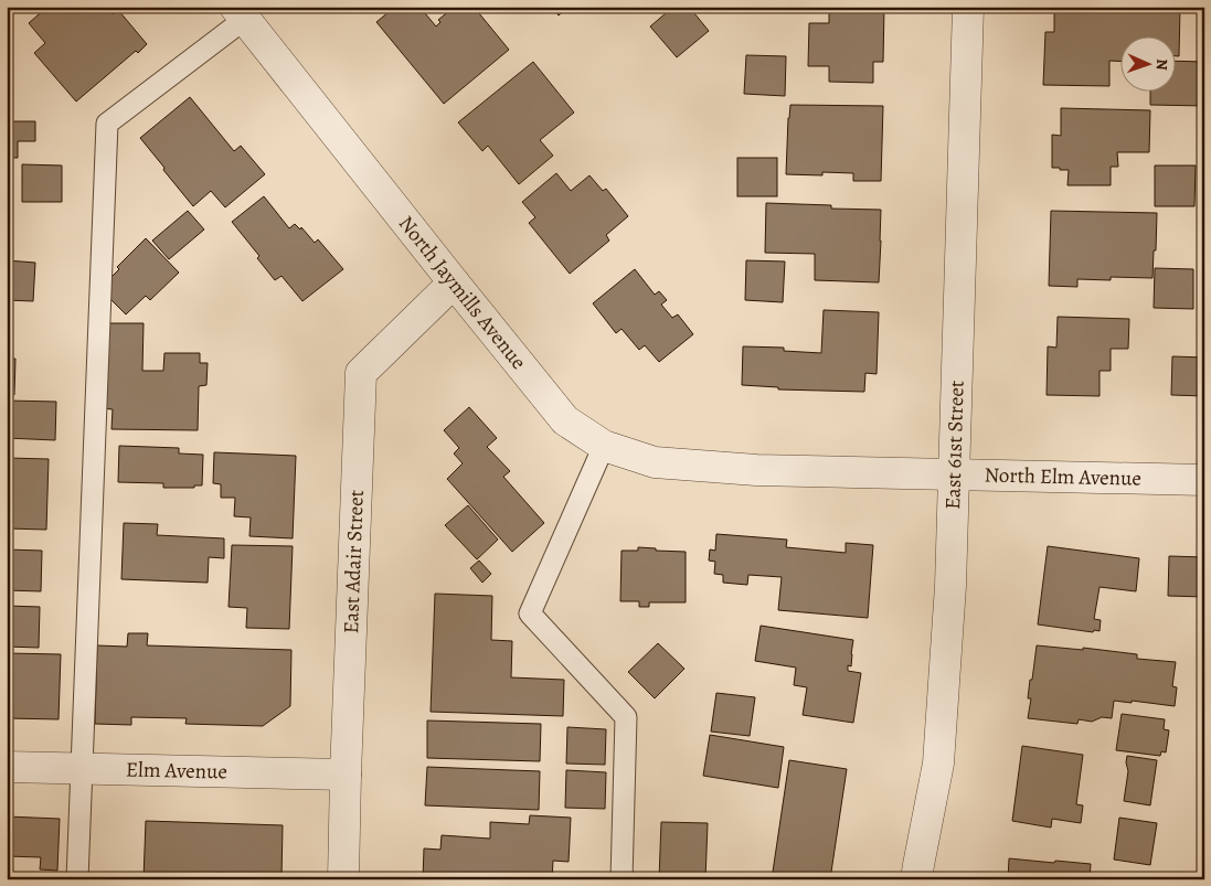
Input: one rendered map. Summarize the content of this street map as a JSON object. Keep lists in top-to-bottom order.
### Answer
{
  "streets": {
    "street": [
      "North Jaymills Avenue",
      "East 61st Street",
      "North Elm Avenue",
      "East Adair Street",
      "Elm Avenue"
    ]
  },
  "crossings": [
    ["North Jaymills Avenue", "North Elm Avenue"],
    ["North Jaymills Avenue", "East Adair Street"],
    ["East 61st Street", "North Elm Avenue"],
    ["East Adair Street", "Elm Avenue"]
  ],
  "north": "right"
}
